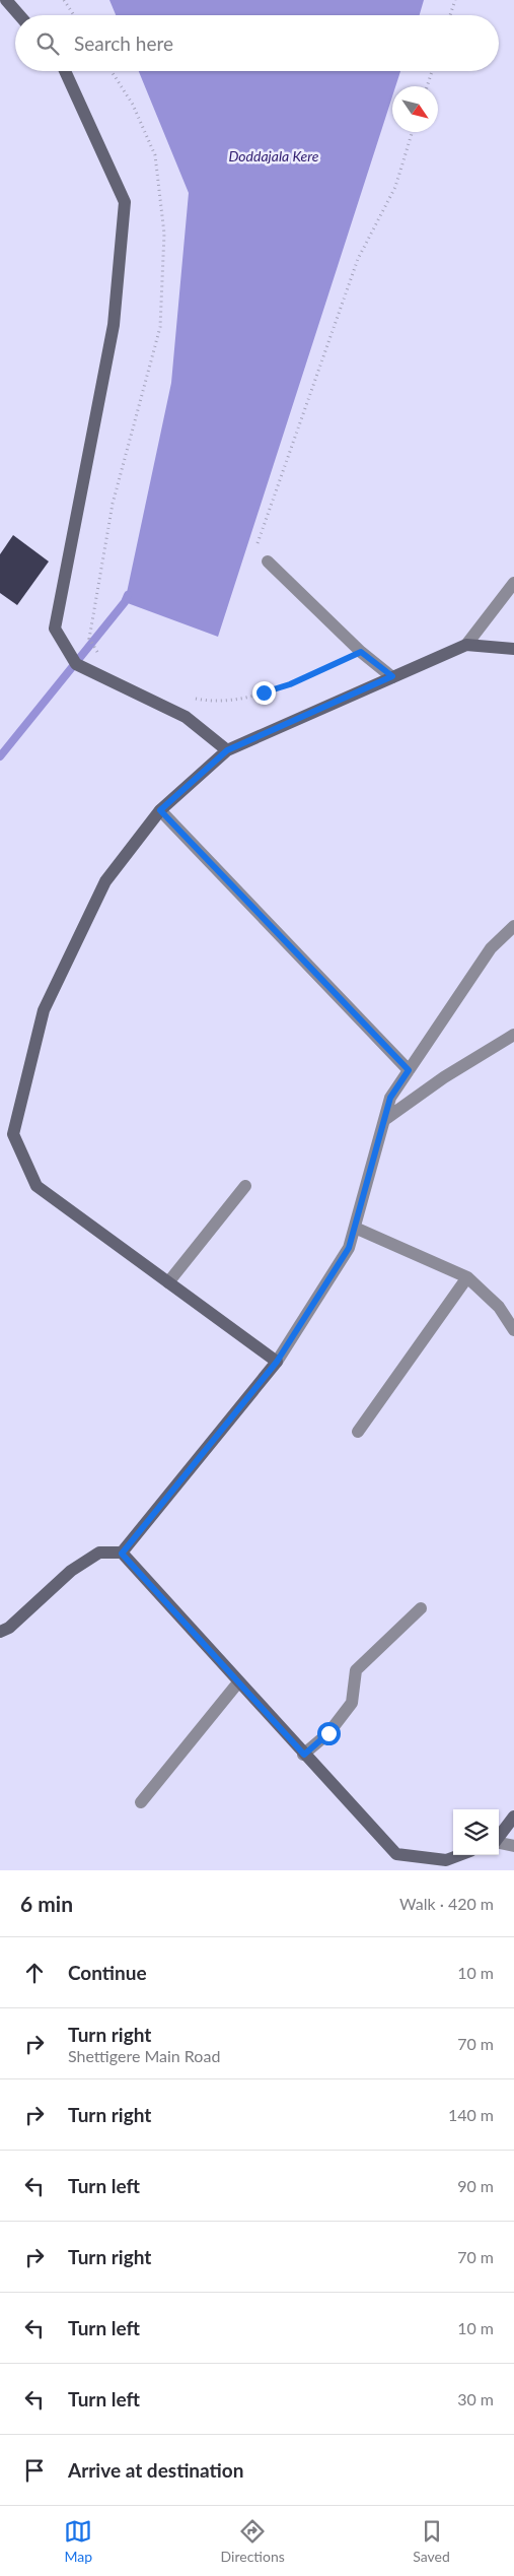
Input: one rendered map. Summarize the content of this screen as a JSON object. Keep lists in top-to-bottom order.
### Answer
{
  "water": ["Doddajala Kere"],
  "north": "bottom right",
  "page": {
    "search": "Search here",
    "heading": ["6 min", "Walk · 420 m"],
    "list": [
      ["Continue", "10 m"],
      ["Turn right", "Shettigere Main Road", "70 m"],
      ["Turn right", "140 m"],
      ["Turn left", "90 m"],
      ["Turn right", "70 m"],
      ["Turn left", "10 m"],
      ["Turn left", "30 m"],
      "Arrive at destination"
    ],
    "nav": ["Map", "Directions", "Saved"]
  }
}
